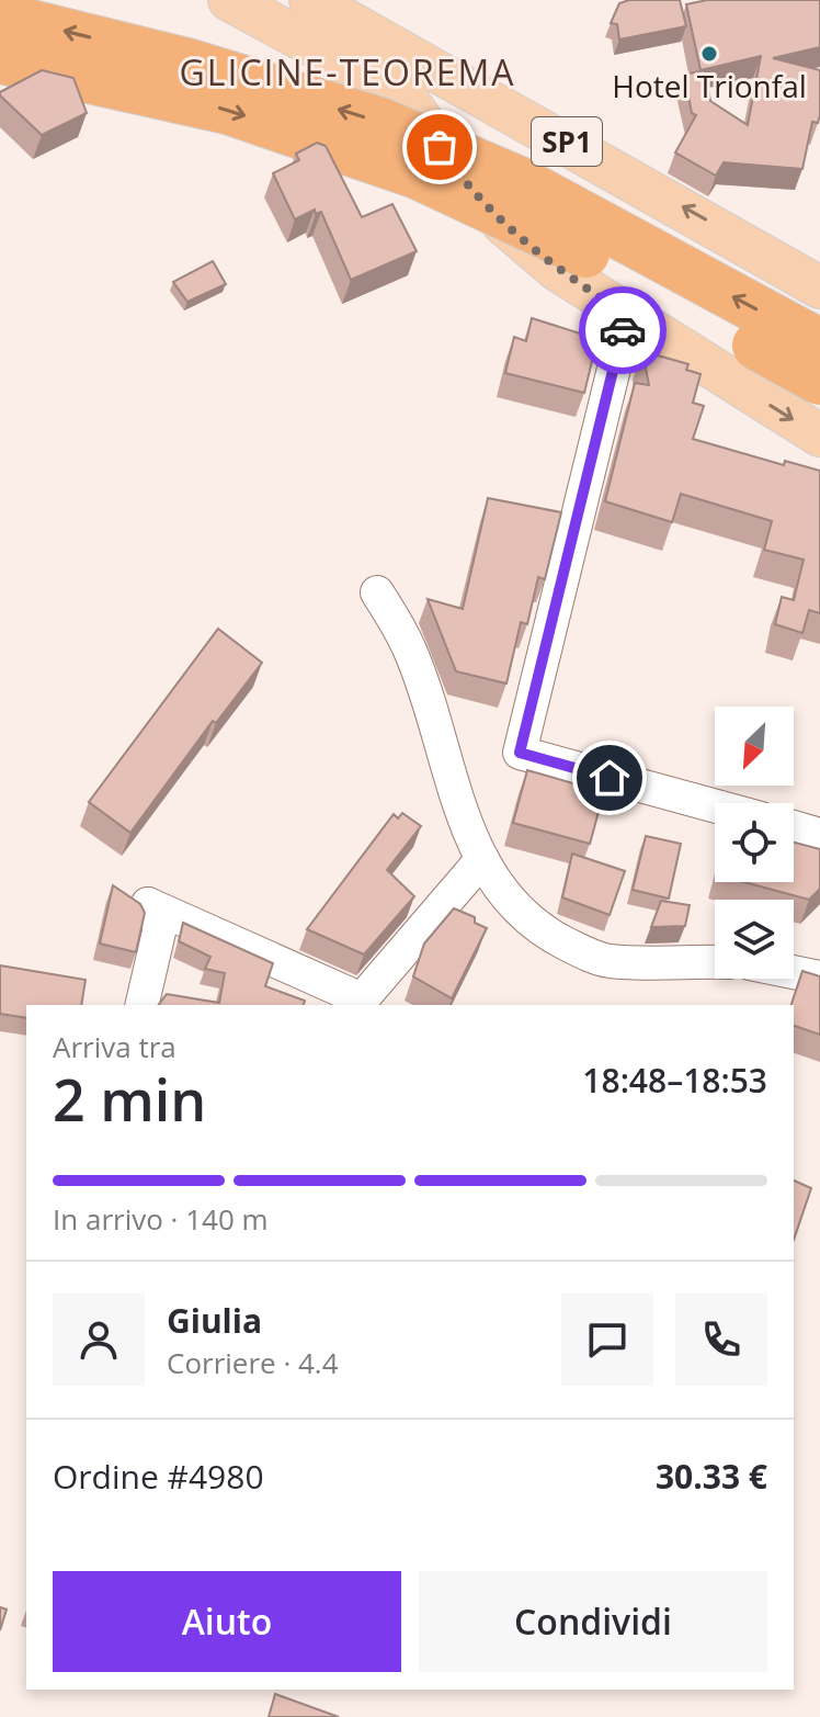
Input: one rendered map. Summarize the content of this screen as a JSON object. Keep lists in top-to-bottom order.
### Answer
{
  "streets": {
    "main road": ["SP1"]
  },
  "districts": ["GLICINE-TEOREMA"],
  "places": ["Hotel Trionfal"],
  "north": "bottom left",
  "page": {
    "heading": ["2 min", "Arriva tra", "18:48–18:53"],
    "panel": [
      "Giulia",
      "Corriere · 4.4",
      "Ordine #4980",
      "30.33 €"
    ],
    "bar": "In arrivo · 140 m",
    "buttons": ["Aiuto", "Condividi"]
  }
}
